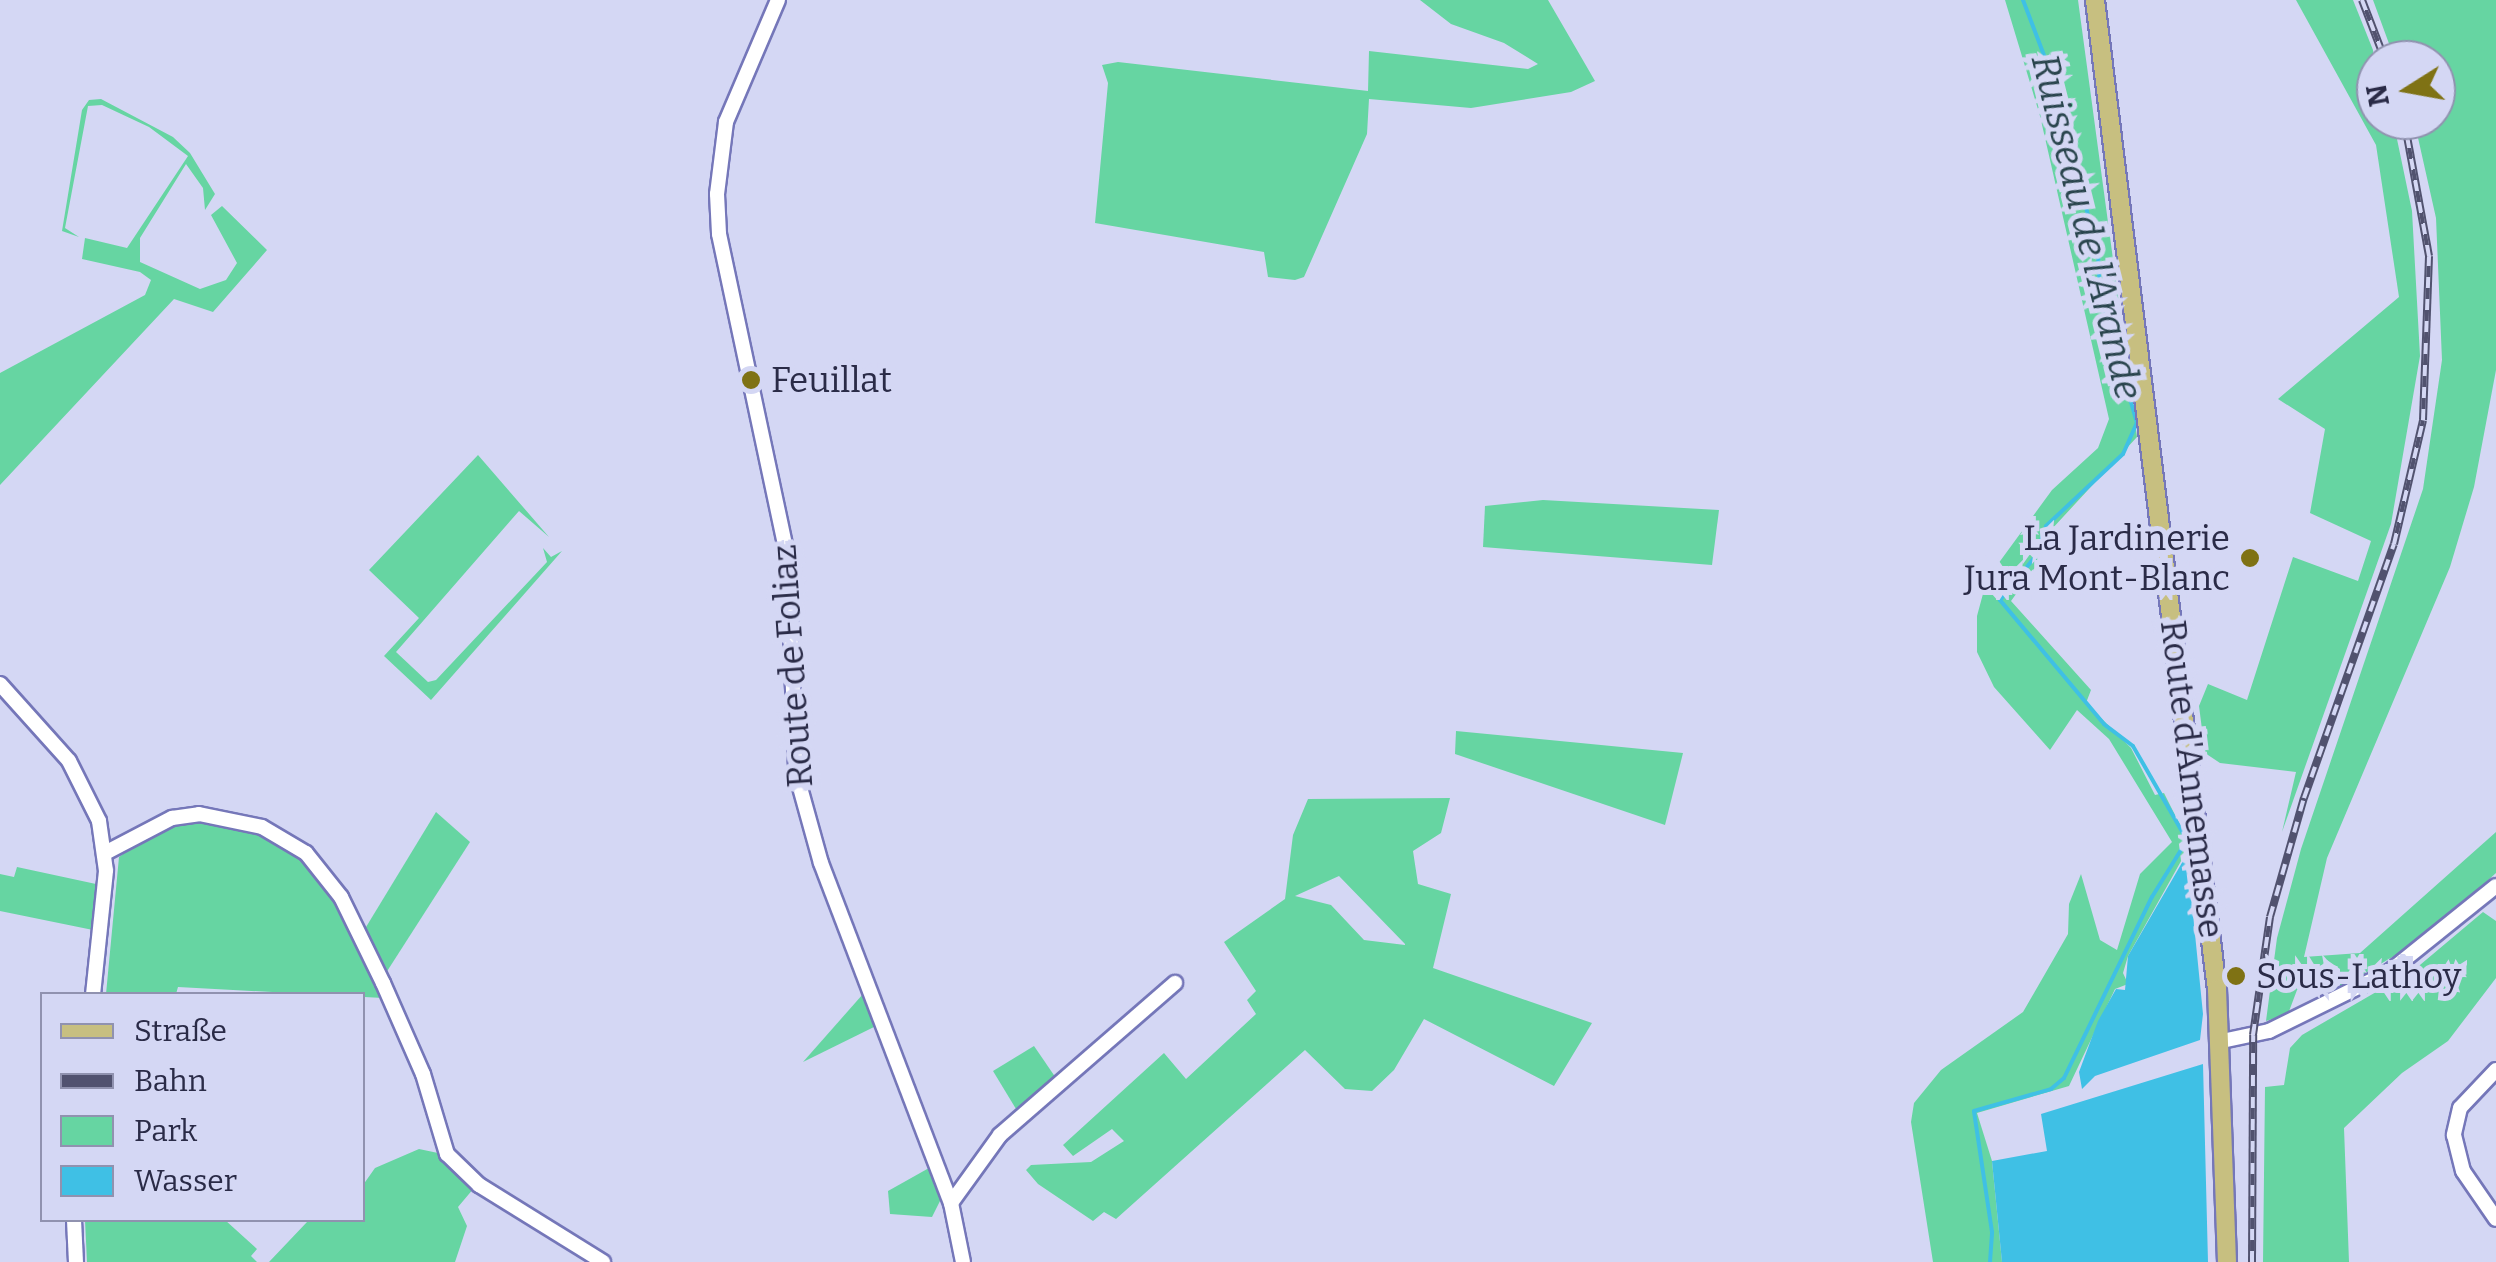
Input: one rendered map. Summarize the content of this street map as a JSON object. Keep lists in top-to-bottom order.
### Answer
{
  "streets": {
    "main road": ["Route d'Annemasse"],
    "street": ["Route de Foliaz"]
  },
  "water": ["Ruisseau de l'Arande"],
  "places": ["Feuillat", "La Jardinerie Jura Mont-Blanc", "Sous-Lathoy"],
  "legend": [
    "Straße",
    "Bahn",
    "Park",
    "Wasser"
  ],
  "north": "left"
}
